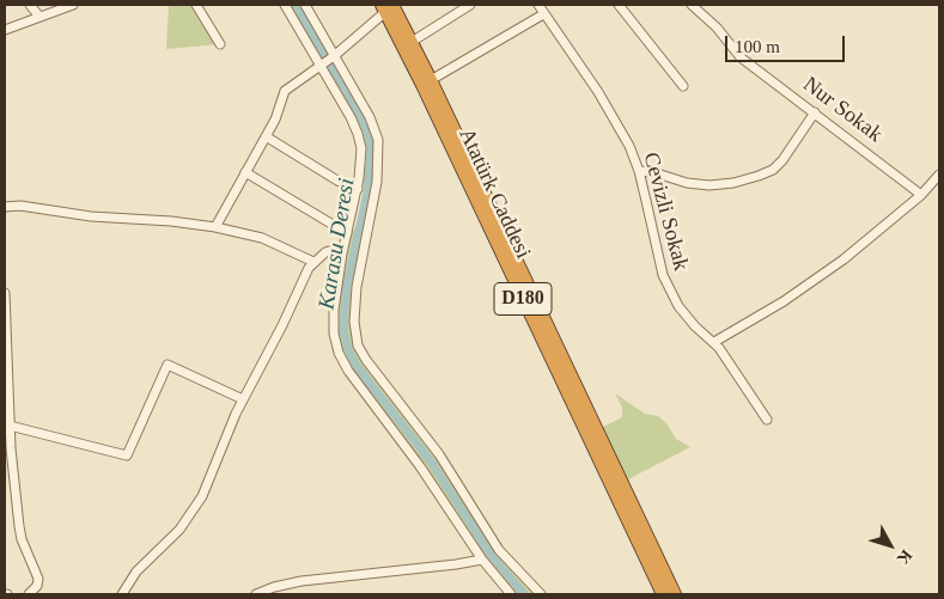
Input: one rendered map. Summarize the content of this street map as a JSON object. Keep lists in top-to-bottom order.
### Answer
{
  "streets": {
    "highway": ["Atatürk Caddesi", "D180"],
    "street": ["Nur Sokak", "Cevizli Sokak"]
  },
  "water": ["Karasu Deresi"],
  "scale_bar": "100 m",
  "north": "bottom right"
}
